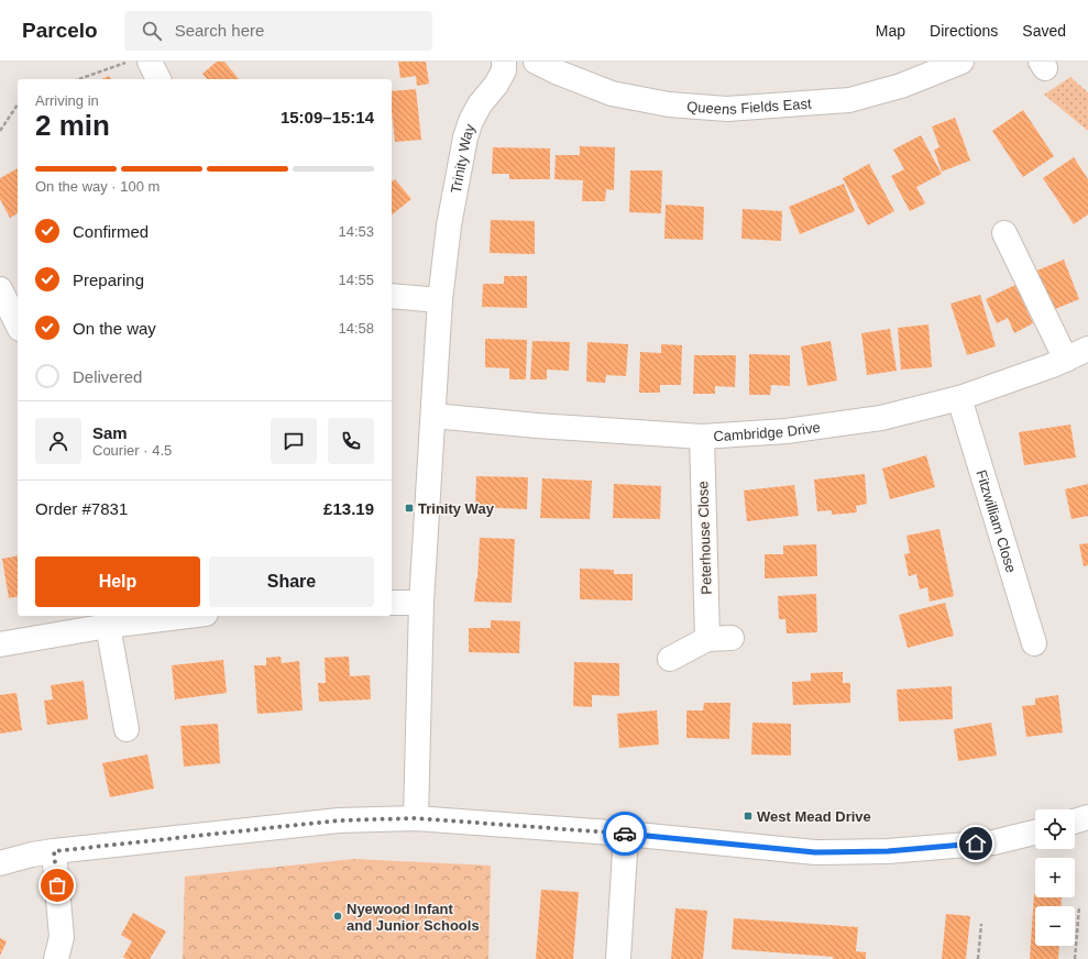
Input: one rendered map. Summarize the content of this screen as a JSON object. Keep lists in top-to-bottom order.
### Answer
{
  "streets": {
    "street": [
      "Queens Fields East",
      "Trinity Way",
      "Cambridge Drive",
      "Fitzwilliam Close",
      "Peterhouse Close"
    ]
  },
  "crossings": [
    ["Trinity Way", "Cambridge Drive"],
    ["Cambridge Drive", "Fitzwilliam Close"],
    ["Cambridge Drive", "Peterhouse Close"]
  ],
  "places": {
    "transit": ["Trinity Way", "West Mead Drive"],
    "other": ["Nyewood Infant and Junior Schools"]
  },
  "page": {
    "header": "Parcelo",
    "search": "Search here",
    "nav": ["Map", "Directions", "Saved"],
    "heading": ["2 min", "Arriving in", "15:09–15:14"],
    "panel": [
      "Sam",
      "Courier · 4.5",
      "Order #7831",
      "£13.19"
    ],
    "bar": "On the way · 100 m",
    "list": [
      ["Confirmed", "14:53"],
      ["Preparing", "14:55"],
      ["On the way", "14:58"],
      "Delivered"
    ],
    "buttons": ["Help", "Share"],
    "map_buttons": ["+", "−"]
  }
}
